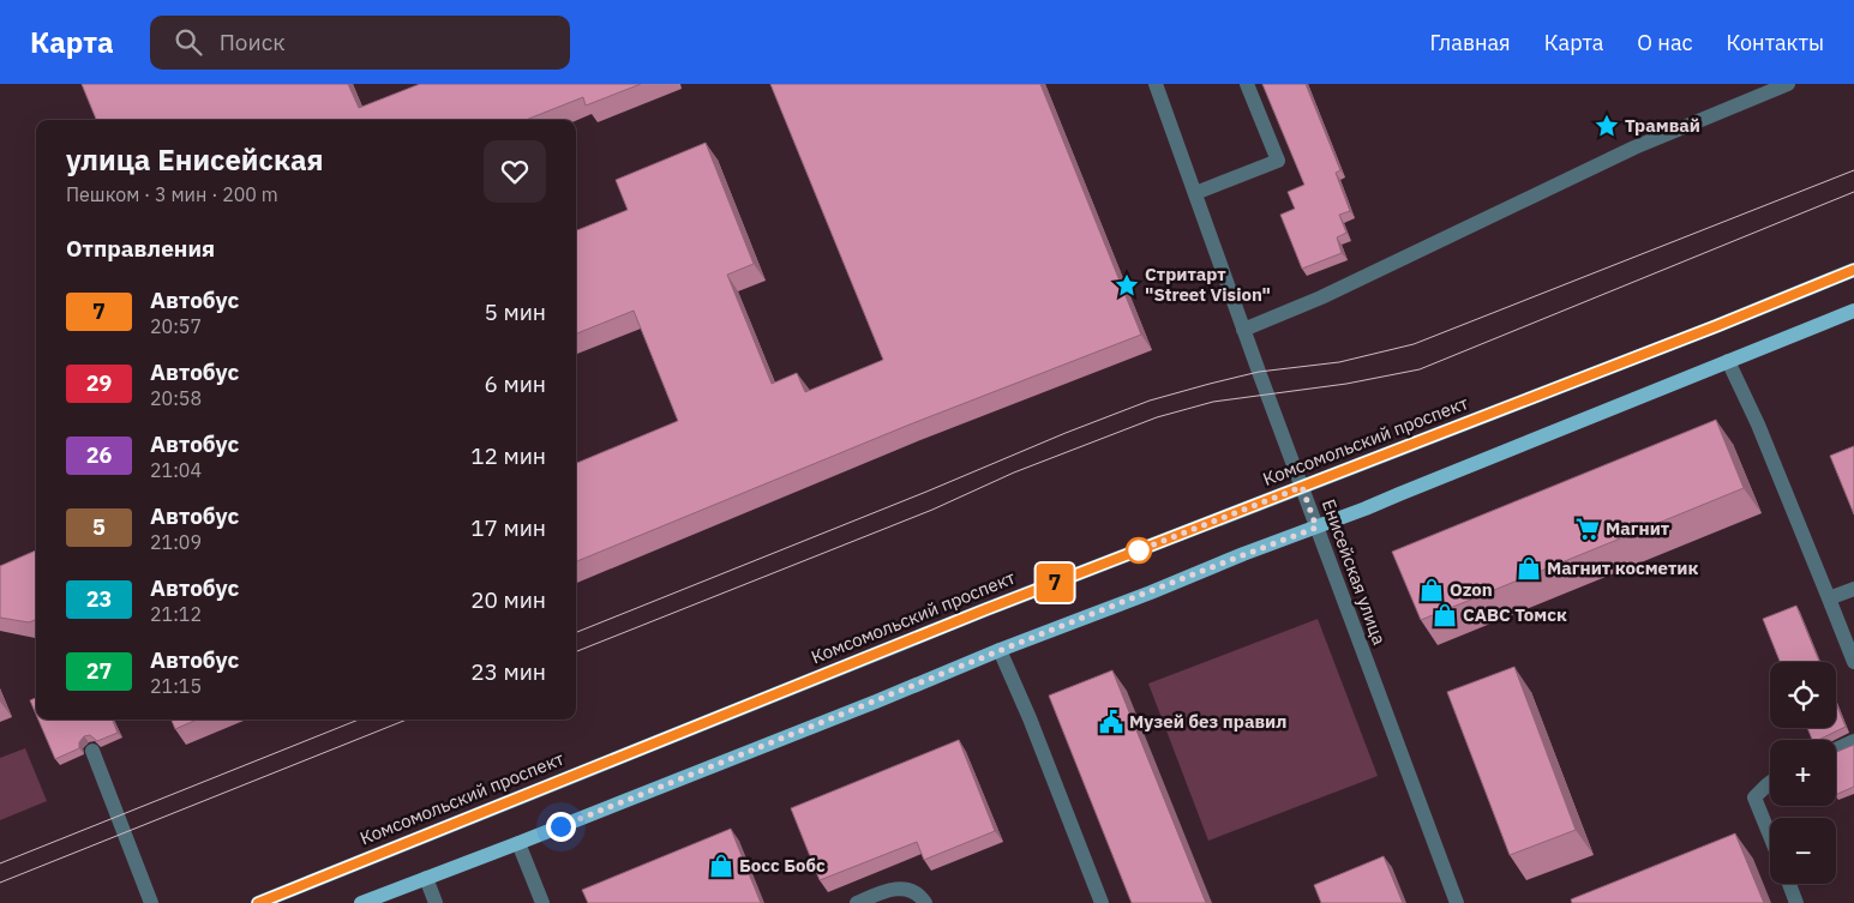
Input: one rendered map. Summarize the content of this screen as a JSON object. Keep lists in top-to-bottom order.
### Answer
{
  "streets": {
    "main road": ["Комсомольский проспект"],
    "street": ["Енисейская улица"]
  },
  "crossings": [
    ["Комсомольский проспект", "Енисейская улица"]
  ],
  "places": {
    "place": ["Трамвай", "Стритарт \"Street Vision\""],
    "supermarket": ["Магнит"],
    "shop": [
      "Магнит косметик",
      "Ozon",
      "САВС Томск",
      "Босс Бобс"
    ],
    "public building": ["Музей без правил"]
  },
  "lines": ["bus line 7"],
  "page": {
    "header": "Карта",
    "search": "Поиск",
    "nav": [
      "Главная",
      "Карта",
      "О нас",
      "Контакты"
    ],
    "on_map": "7",
    "heading": [
      ["улица Енисейская", "Пешком · 3 мин · 200 m"],
      "Отправления"
    ],
    "list": [
      {
        "mark": "7",
        "name": "Автобус",
        "note": "20:57",
        "value": "5 мин"
      },
      {
        "mark": "29",
        "name": "Автобус",
        "note": "20:58",
        "value": "6 мин"
      },
      {
        "mark": "26",
        "name": "Автобус",
        "note": "21:04",
        "value": "12 мин"
      },
      {
        "mark": "5",
        "name": "Автобус",
        "note": "21:09",
        "value": "17 мин"
      },
      {
        "mark": "23",
        "name": "Автобус",
        "note": "21:12",
        "value": "20 мин"
      },
      {
        "mark": "27",
        "name": "Автобус",
        "note": "21:15",
        "value": "23 мин"
      }
    ],
    "map_buttons": ["+", "−"]
  }
}
